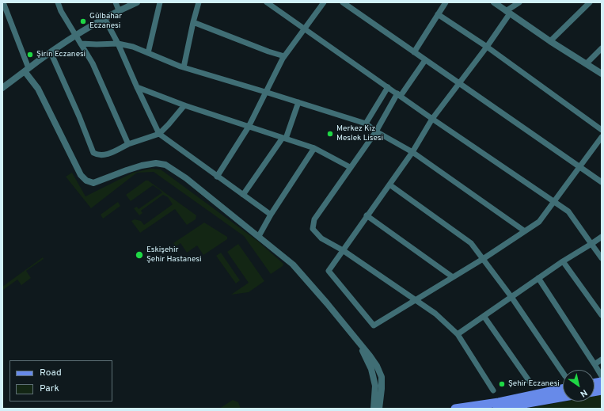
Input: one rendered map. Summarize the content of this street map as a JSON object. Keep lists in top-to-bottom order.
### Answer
{
  "places": [
    "Gülbahar Eczanesi",
    "Şirin Eczanesi",
    "Merkez Kız Meslek Lisesi",
    "Eskişehir Şehir Hastanesi",
    "Şehir Eczanesi"
  ],
  "legend": ["Road", "Park"],
  "north": "bottom right"
}
